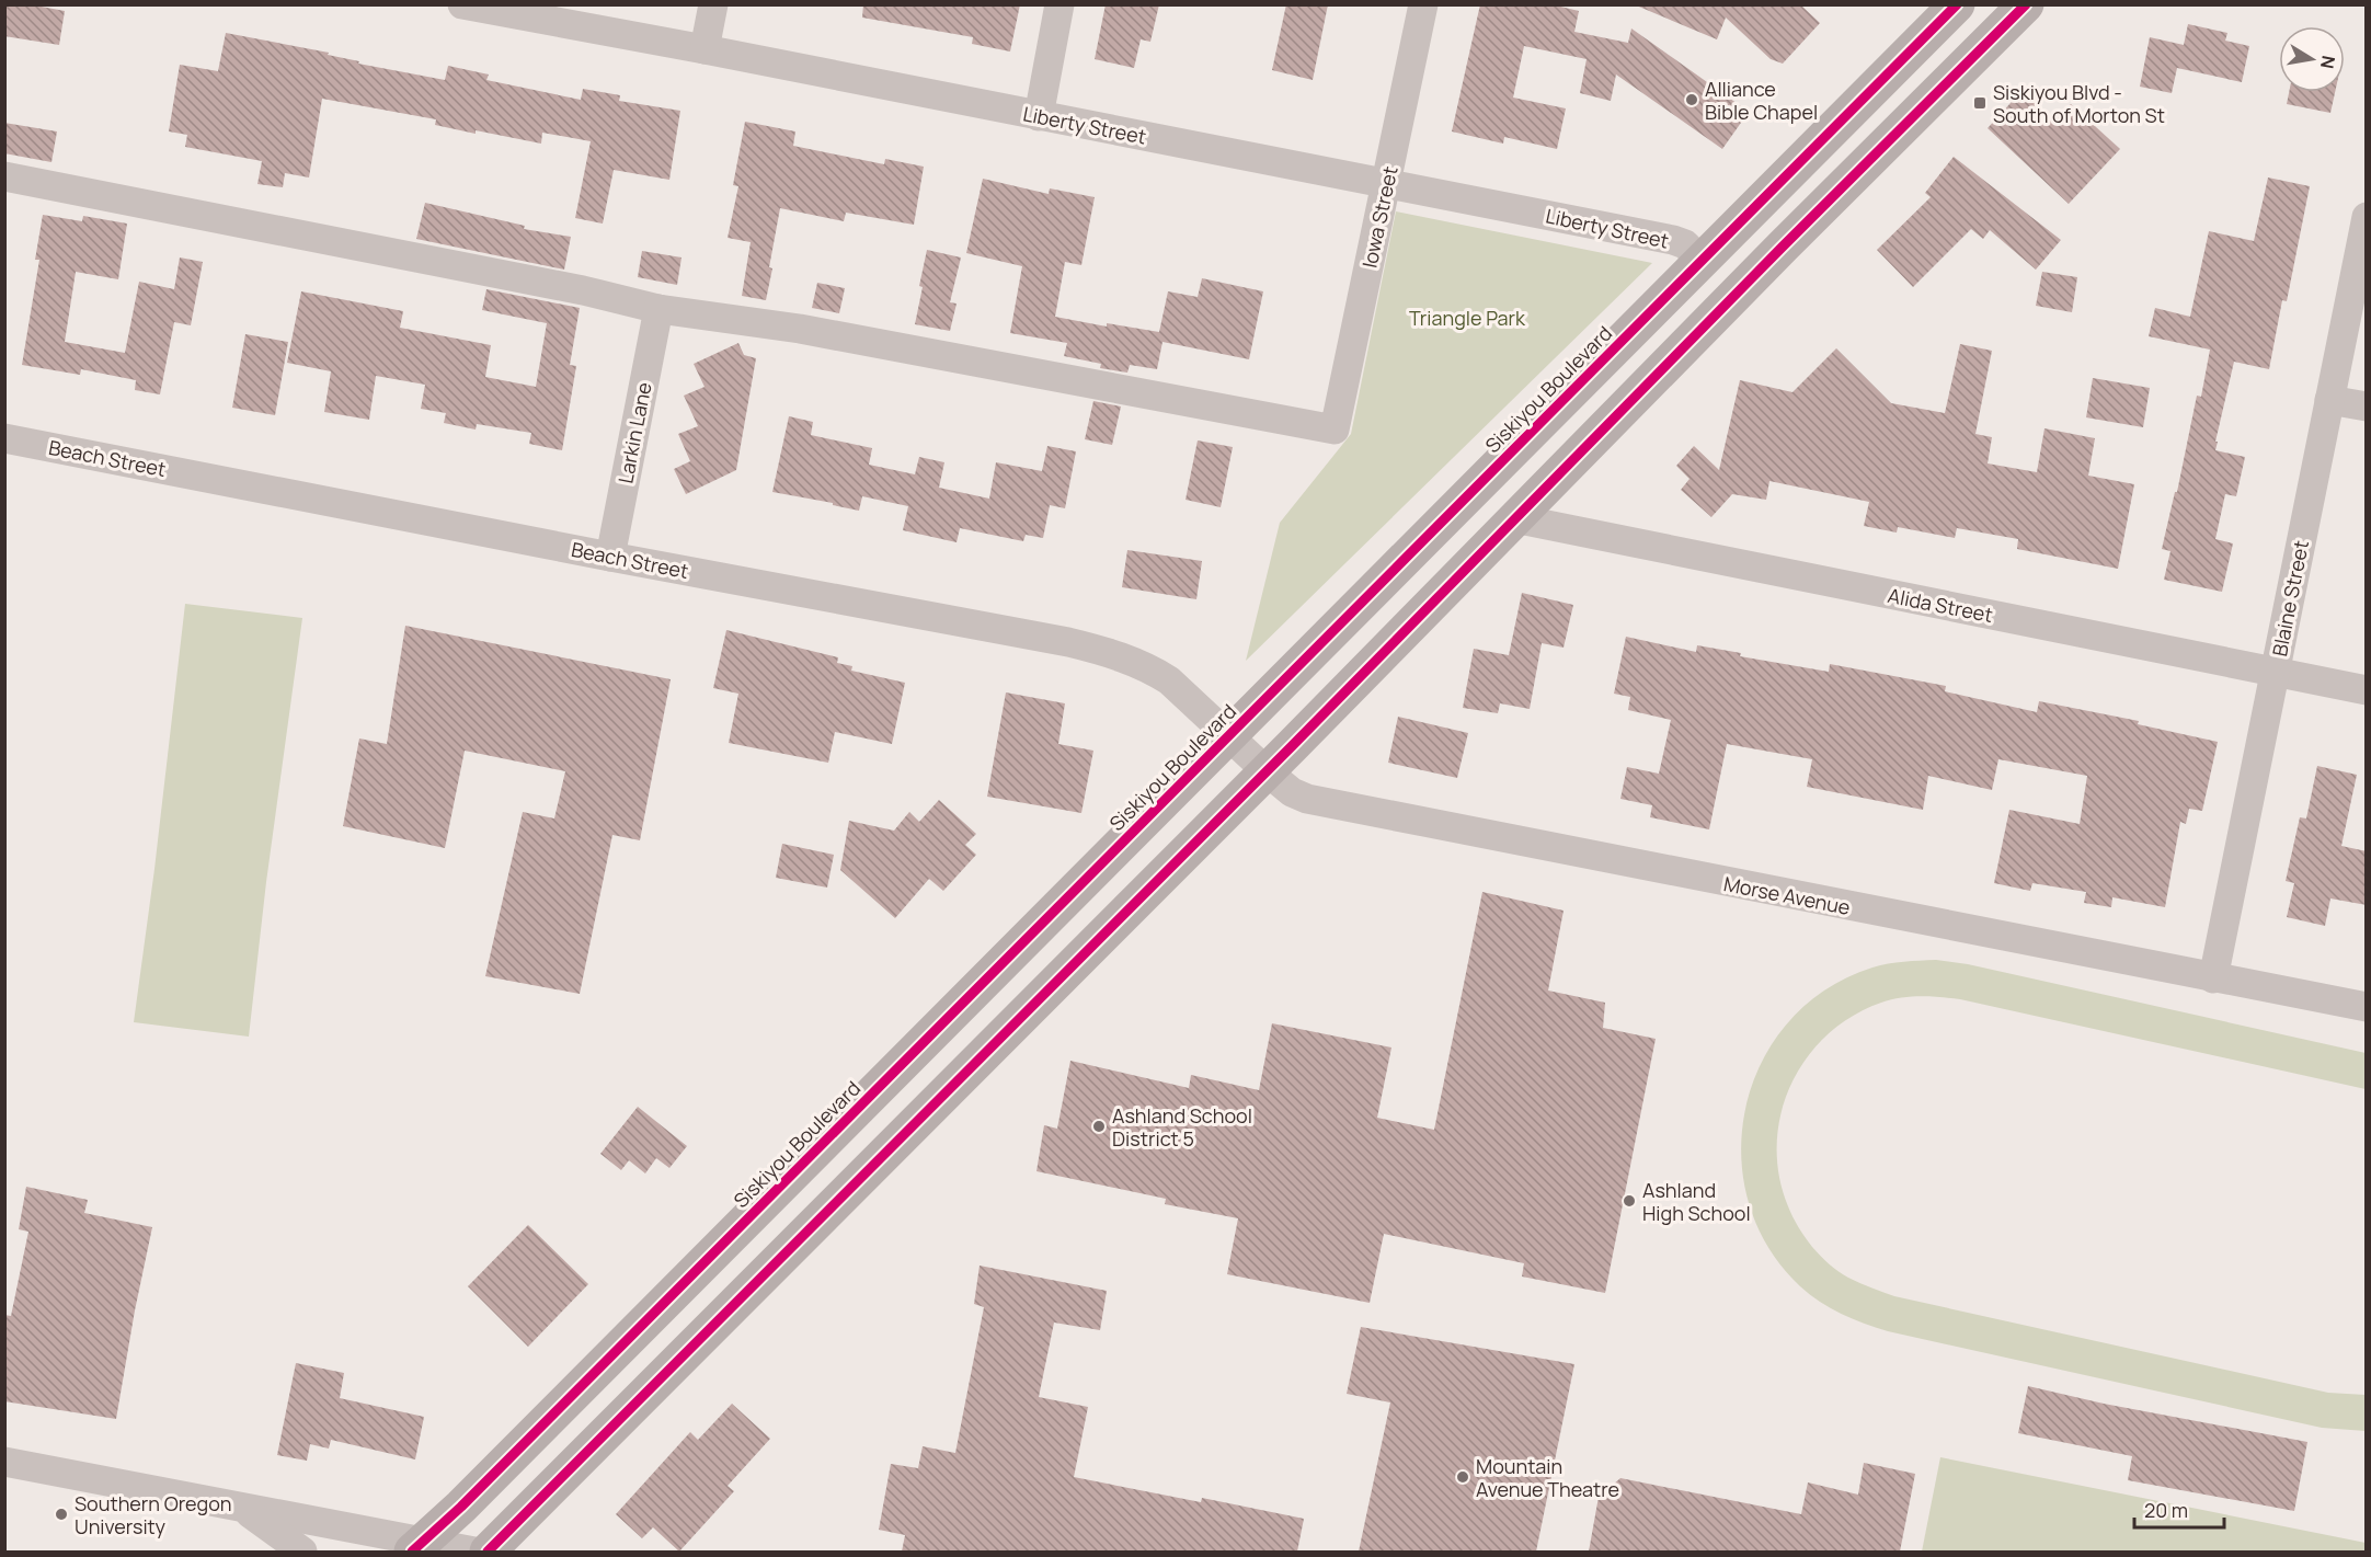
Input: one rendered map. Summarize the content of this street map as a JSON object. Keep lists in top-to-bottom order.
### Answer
{
  "streets": {
    "main road": ["Siskiyou Boulevard"],
    "street": [
      "Liberty Street",
      "Iowa Street",
      "Larkin Lane",
      "Beach Street",
      "Blaine Street",
      "Alida Street",
      "Morse Avenue"
    ]
  },
  "crossings": [
    ["Liberty Street", "Iowa Street"],
    ["Liberty Street", "Siskiyou Boulevard"],
    ["Iowa Street", "Larkin Lane"],
    ["Siskiyou Boulevard", "Beach Street"],
    ["Siskiyou Boulevard", "Morse Avenue"],
    ["Larkin Lane", "Beach Street"],
    ["Beach Street", "Morse Avenue"],
    ["Blaine Street", "Alida Street"],
    ["Blaine Street", "Morse Avenue"]
  ],
  "parks": ["Triangle Park"],
  "places": {
    "other": [
      "Alliance Bible Chapel",
      "Ashland School District 5",
      "Ashland High School",
      "Mountain Avenue Theatre",
      "Southern Oregon University"
    ],
    "transit": ["Siskiyou Blvd - South of Morton St"]
  },
  "scale_bar": "20 m",
  "north": "right"
}
